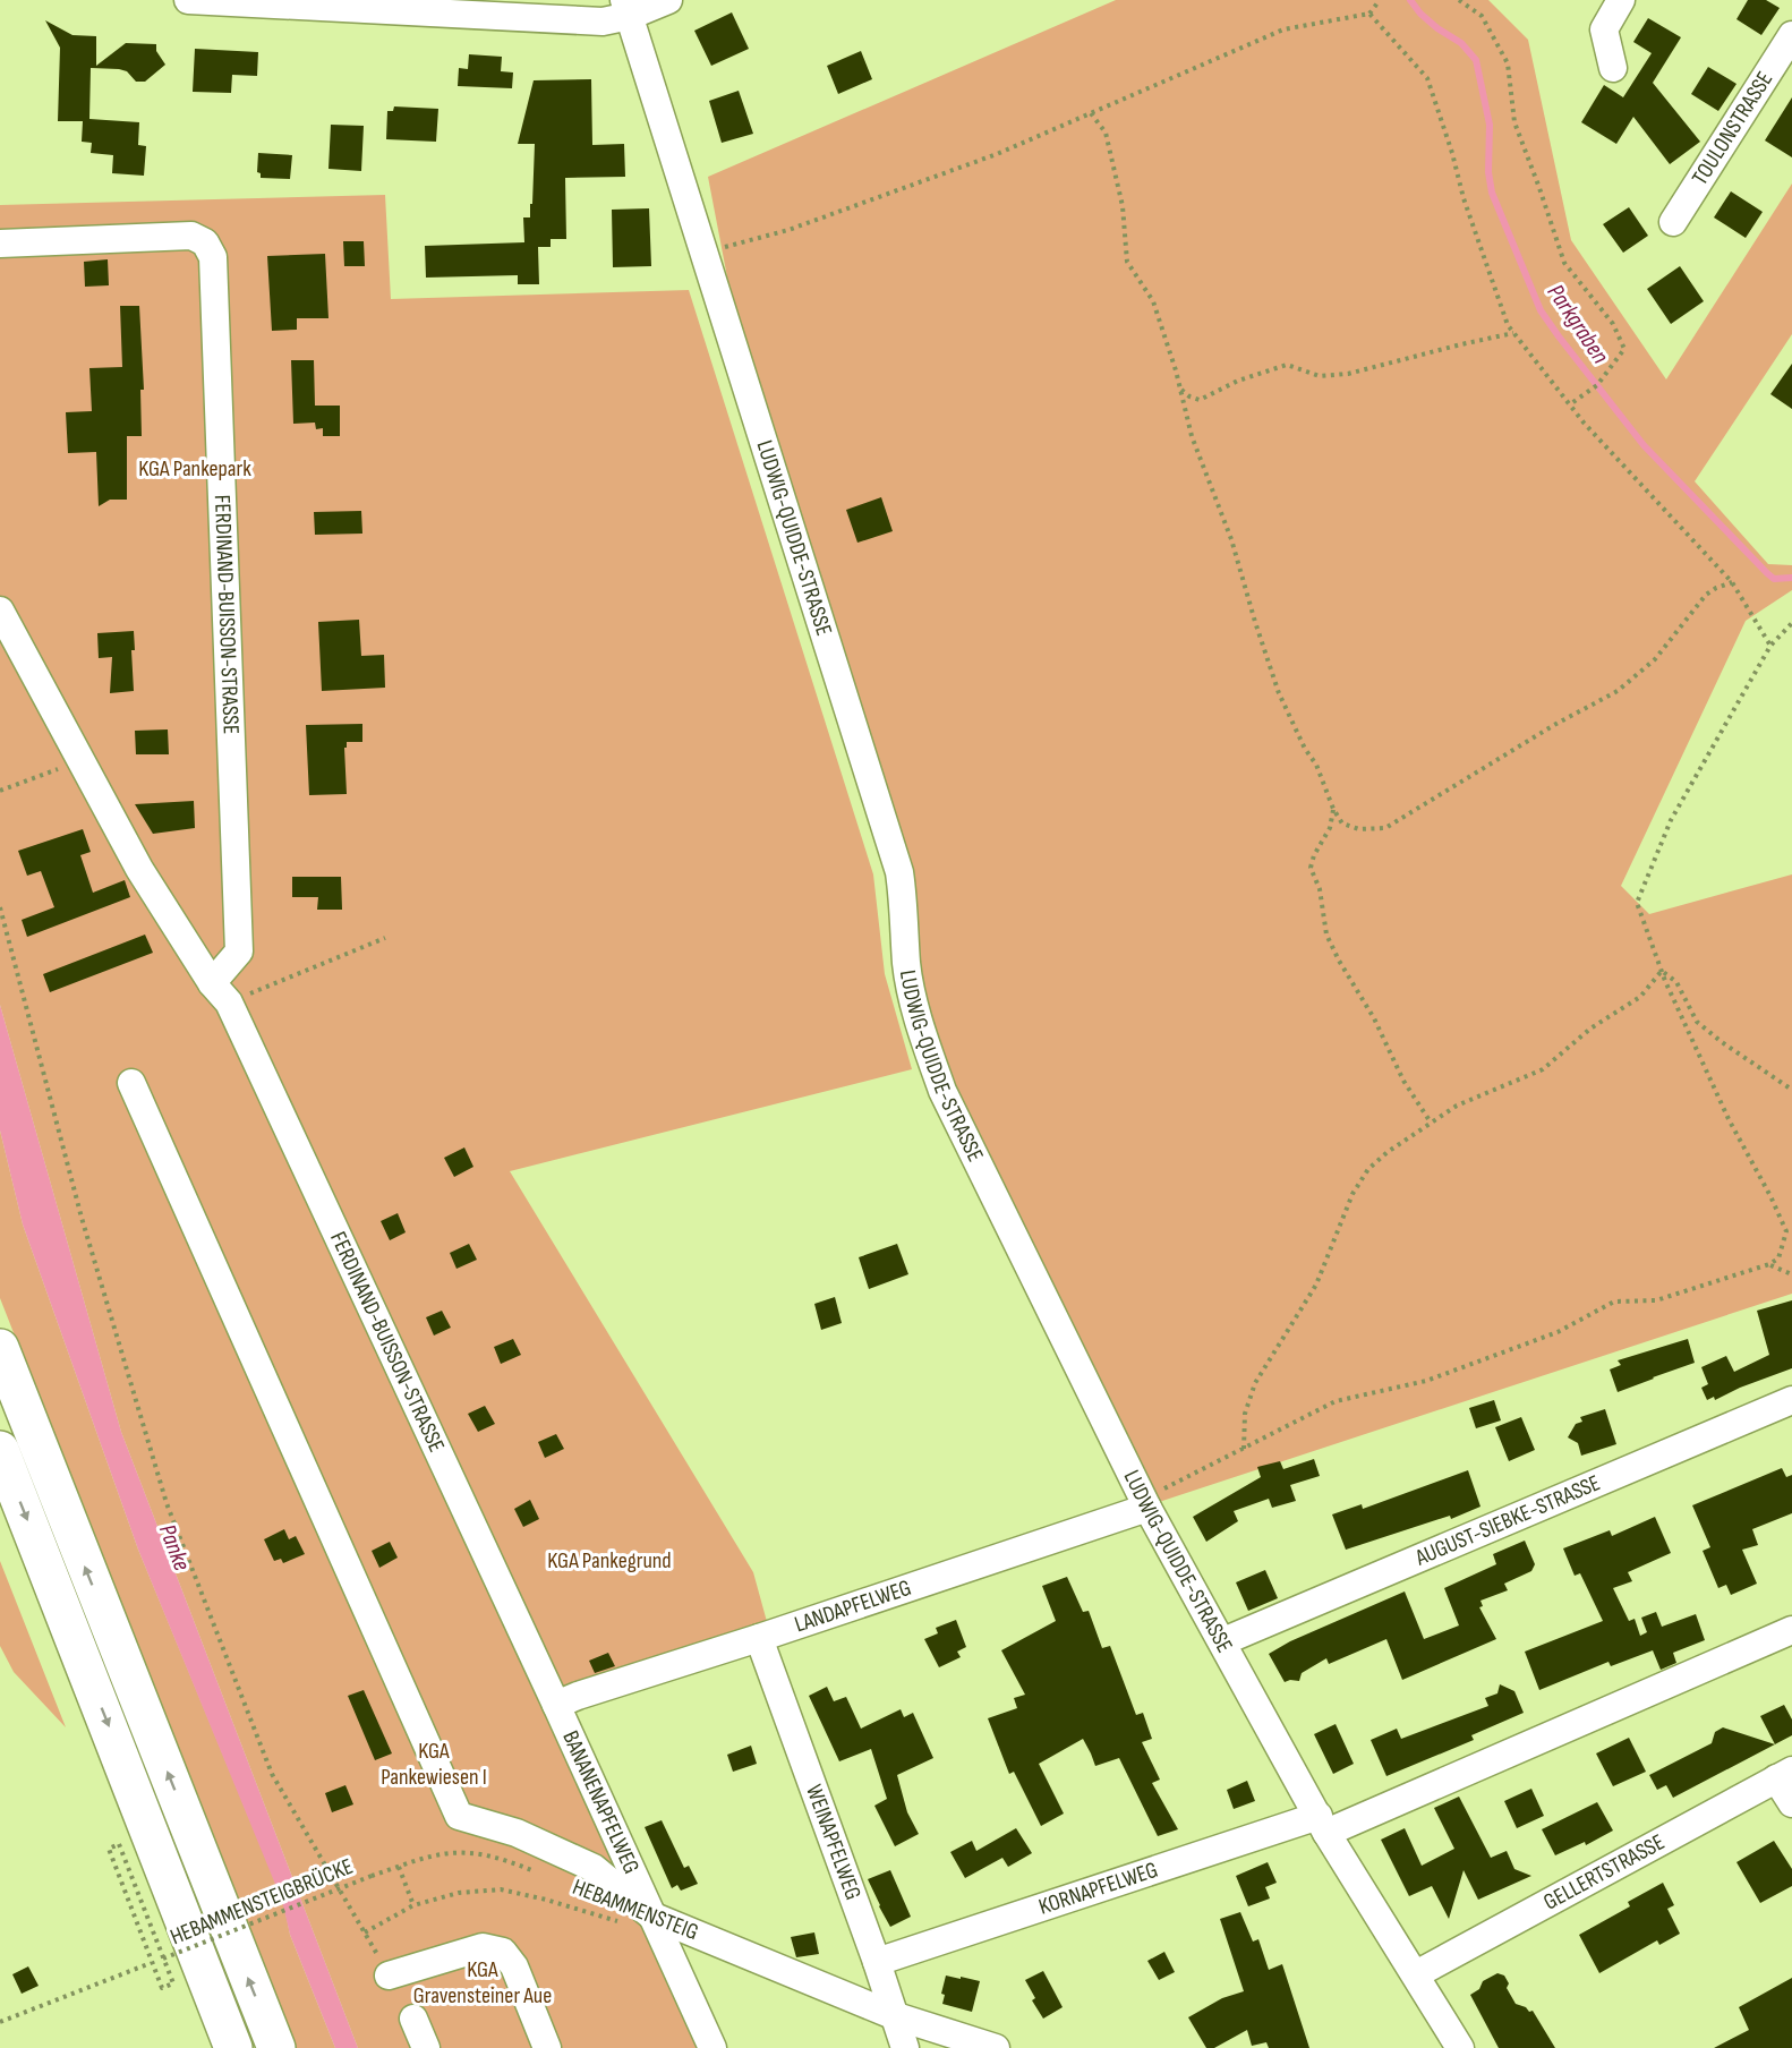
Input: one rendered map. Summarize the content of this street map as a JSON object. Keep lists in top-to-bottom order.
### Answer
{
  "streets": {
    "street": [
      "TOULONSTRASSE",
      "LUDWIG-QUIDDE-STRASSE",
      "FERDINAND-BUISSON-STRASSE",
      "AUGUST-SIEBKE-STRASSE",
      "LANDAPFELWEG",
      "BANANENAPFELWEG",
      "WEINAPFELWEG",
      "GELLERTSTRASSE",
      "KORNAPFELWEG",
      "HEBAMMENSTEIG"
    ],
    "path": ["HEBAMMENSTEIGBRÜCKE"]
  },
  "crossings": [
    ["LUDWIG-QUIDDE-STRASSE", "AUGUST-SIEBKE-STRASSE"],
    ["LUDWIG-QUIDDE-STRASSE", "LANDAPFELWEG"],
    ["LUDWIG-QUIDDE-STRASSE", "GELLERTSTRASSE"],
    ["LUDWIG-QUIDDE-STRASSE", "KORNAPFELWEG"],
    ["FERDINAND-BUISSON-STRASSE", "LANDAPFELWEG"],
    ["FERDINAND-BUISSON-STRASSE", "BANANENAPFELWEG"],
    ["LANDAPFELWEG", "BANANENAPFELWEG"],
    ["LANDAPFELWEG", "WEINAPFELWEG"],
    ["BANANENAPFELWEG", "HEBAMMENSTEIG"],
    ["WEINAPFELWEG", "KORNAPFELWEG"],
    ["WEINAPFELWEG", "HEBAMMENSTEIG"]
  ],
  "water": ["Parkgraben", "Panke"],
  "parks": [
    "KGA Pankepark",
    "KGA Pankegrund",
    "KGA Pankewiesen I",
    "KGA Gravensteiner Aue"
  ]
}
